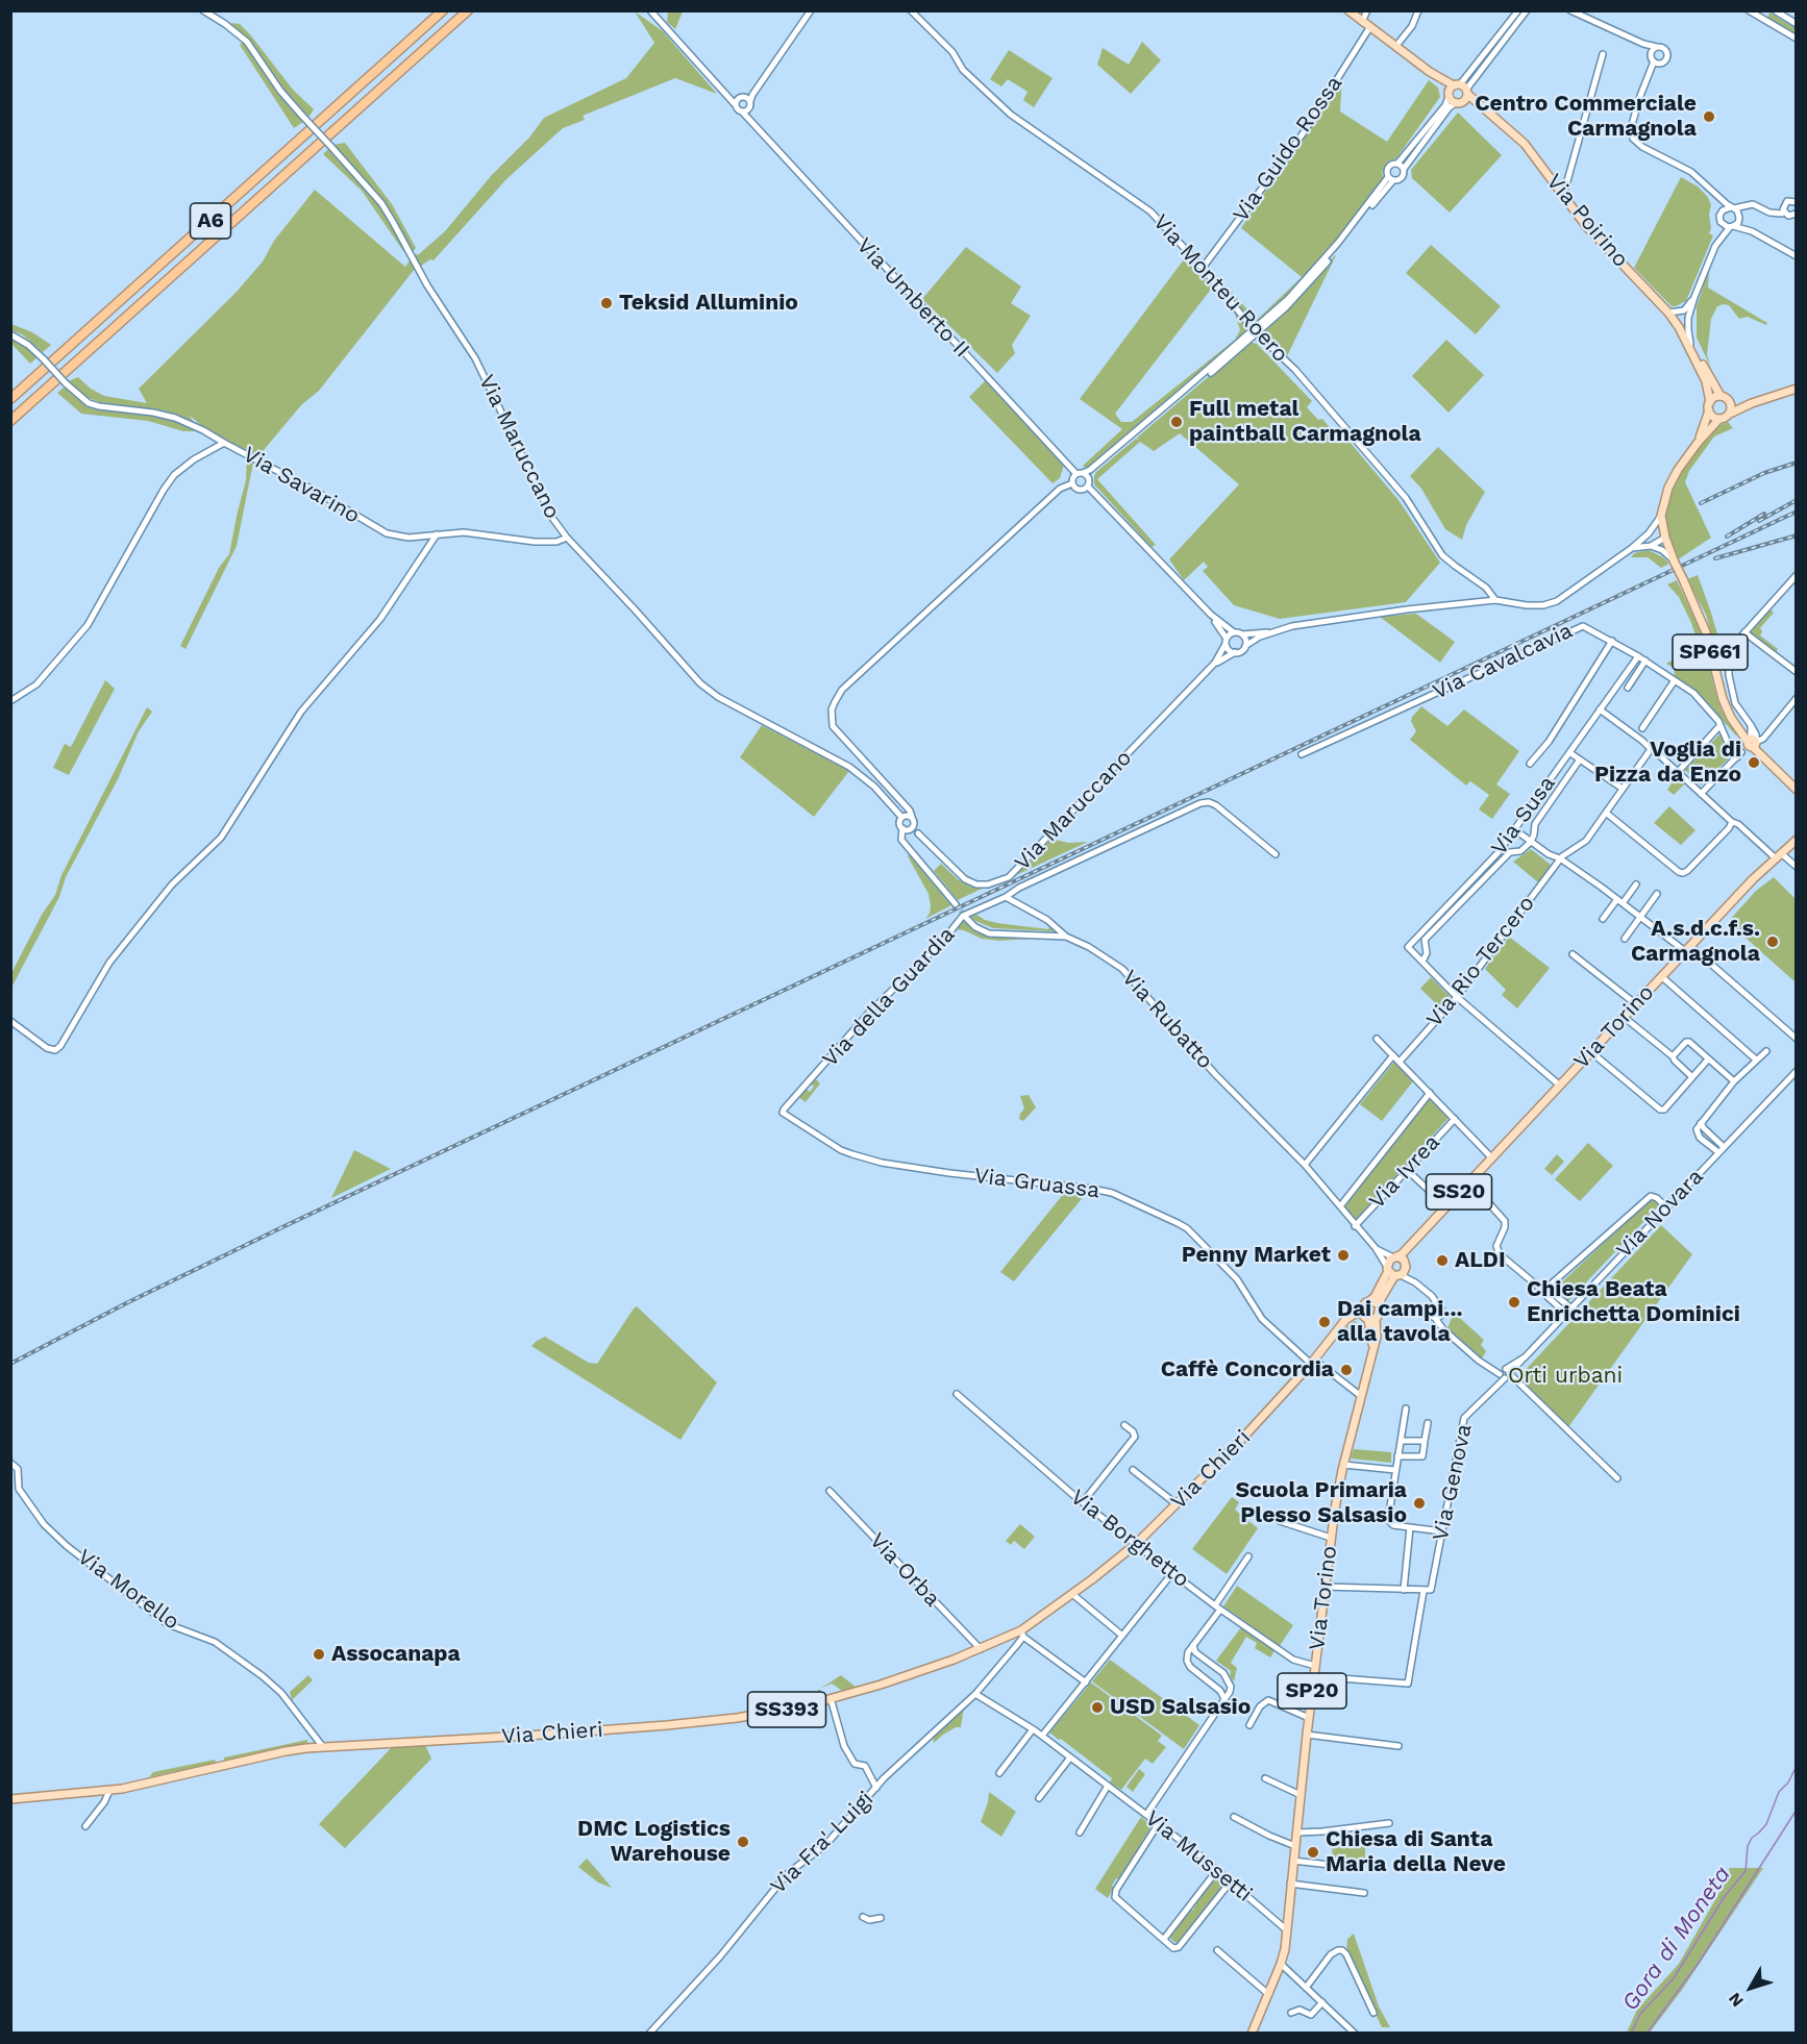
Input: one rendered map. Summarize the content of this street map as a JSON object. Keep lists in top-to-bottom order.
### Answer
{
  "streets": {
    "highway": ["A6"],
    "main road": [
      "Via Poirino",
      "SP661",
      "Via Torino",
      "SS20",
      "Via Chieri",
      "SP20",
      "SS393"
    ],
    "street": [
      "Via Guido Rossa",
      "Via Monteu Roero",
      "Via Umberto II",
      "Via Maruccano",
      "Via Savarino",
      "Via Cavalcavia",
      "Via Susa",
      "Via Rio Tercero",
      "Via della Guardia",
      "Via Rubatto",
      "Via Ivrea",
      "Via Gruassa",
      "Via Novara",
      "Via Genova",
      "Via Borghetto",
      "Via Orba",
      "Via Morello",
      "Via Fra' Luigi",
      "Via Mussetti"
    ]
  },
  "crossings": [
    ["Via Guido Rossa", "Via Poirino"],
    ["Via Guido Rossa", "Via Monteu Roero"],
    ["Via Poirino", "SP661"],
    ["Via Maruccano", "Via Savarino"],
    ["Via Cavalcavia", "Via Susa"],
    ["Via Susa", "Via Rio Tercero"],
    ["Via Susa", "Via Torino"],
    ["Via della Guardia", "Via Gruassa"],
    ["Via Rubatto", "Via Ivrea"],
    ["Via Torino", "Via Gruassa"],
    ["Via Torino", "SS20"],
    ["Via Torino", "Via Chieri"],
    ["Via Torino", "Via Genova"],
    ["Via Torino", "Via Borghetto"],
    ["Via Torino", "Via Mussetti"],
    ["Via Gruassa", "Via Chieri"],
    ["SS20", "Via Chieri"],
    ["Via Novara", "Via Genova"],
    ["Via Chieri", "Via Borghetto"],
    ["Via Chieri", "Via Orba"],
    ["Via Chieri", "Via Morello"],
    ["Via Chieri", "Via Fra' Luigi"],
    ["Via Fra' Luigi", "Via Mussetti"]
  ],
  "water": ["Gora di Moneta"],
  "parks": ["Orti urbani"],
  "places": [
    "Centro Commerciale Carmagnola",
    "Teksid Alluminio",
    "Full metal paintball Carmagnola",
    "Voglia di Pizza da Enzo",
    "A.s.d.c.f.s. Carmagnola",
    "Penny Market",
    "ALDI",
    "Chiesa Beata Enrichetta Dominici",
    "Dai campi... alla tavola",
    "Caffè Concordia",
    "Scuola Primaria Plesso Salsasio",
    "Assocanapa",
    "USD Salsasio",
    "DMC Logistics Warehouse",
    "Chiesa di Santa Maria della Neve"
  ],
  "north": "bottom left"
}
